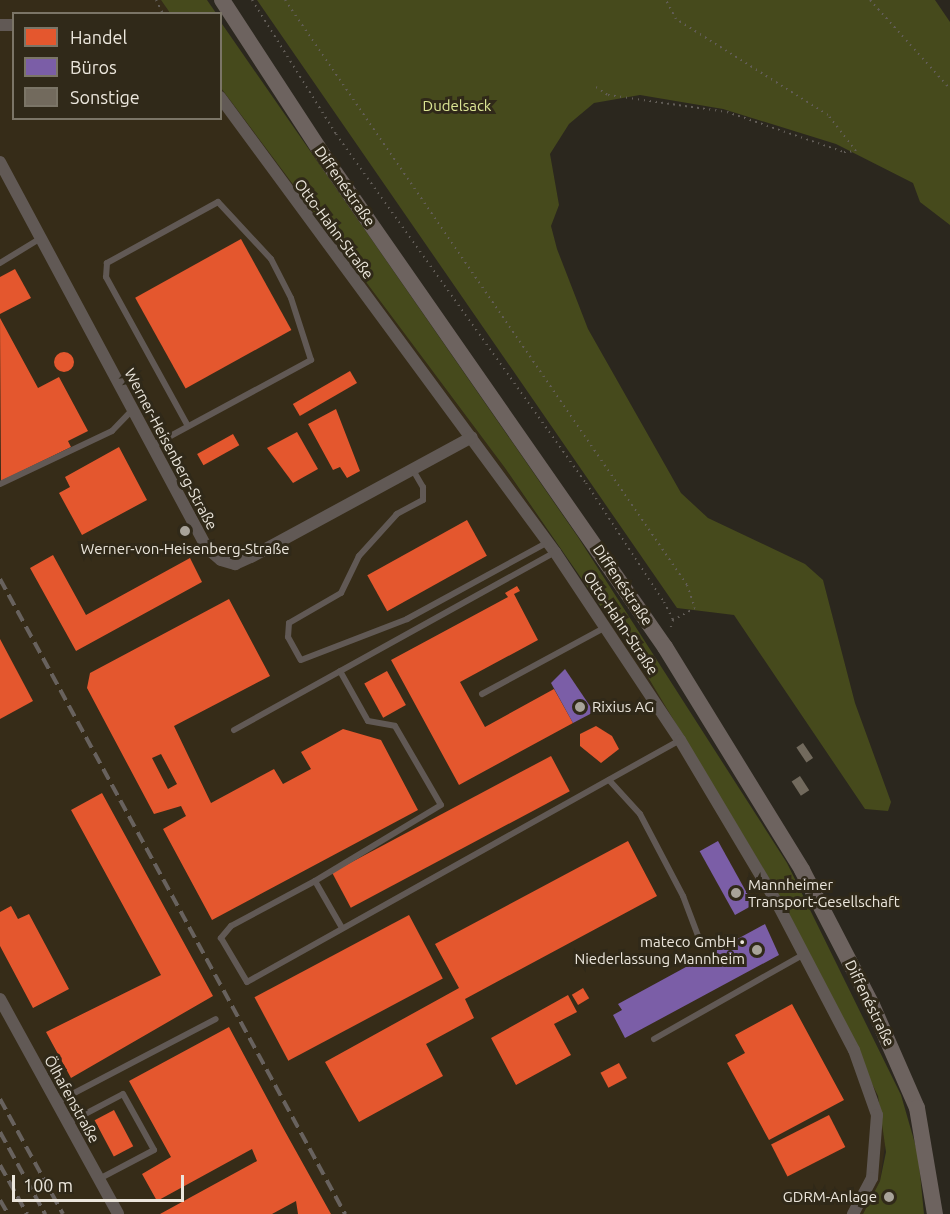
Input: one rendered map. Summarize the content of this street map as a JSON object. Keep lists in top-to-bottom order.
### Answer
{
  "streets": {
    "main road": ["Diffenéstraße"],
    "street": ["Otto-Hahn-Straße", "Werner-Heisenberg-Straße", "Ölhafenstraße"]
  },
  "crossings": [
    ["Otto-Hahn-Straße", "Werner-Heisenberg-Straße"]
  ],
  "parks": ["Dudelsack"],
  "places": [
    "Werner-von-Heisenberg-Straße",
    "Rixius AG",
    "Mannheimer Transport-Gesellschaft",
    "mateco GmbH • Niederlassung Mannheim",
    "GDRM-Anlage"
  ],
  "legend": ["Handel", "Büros", "Sonstige"],
  "scale_bar": "100 m"
}
